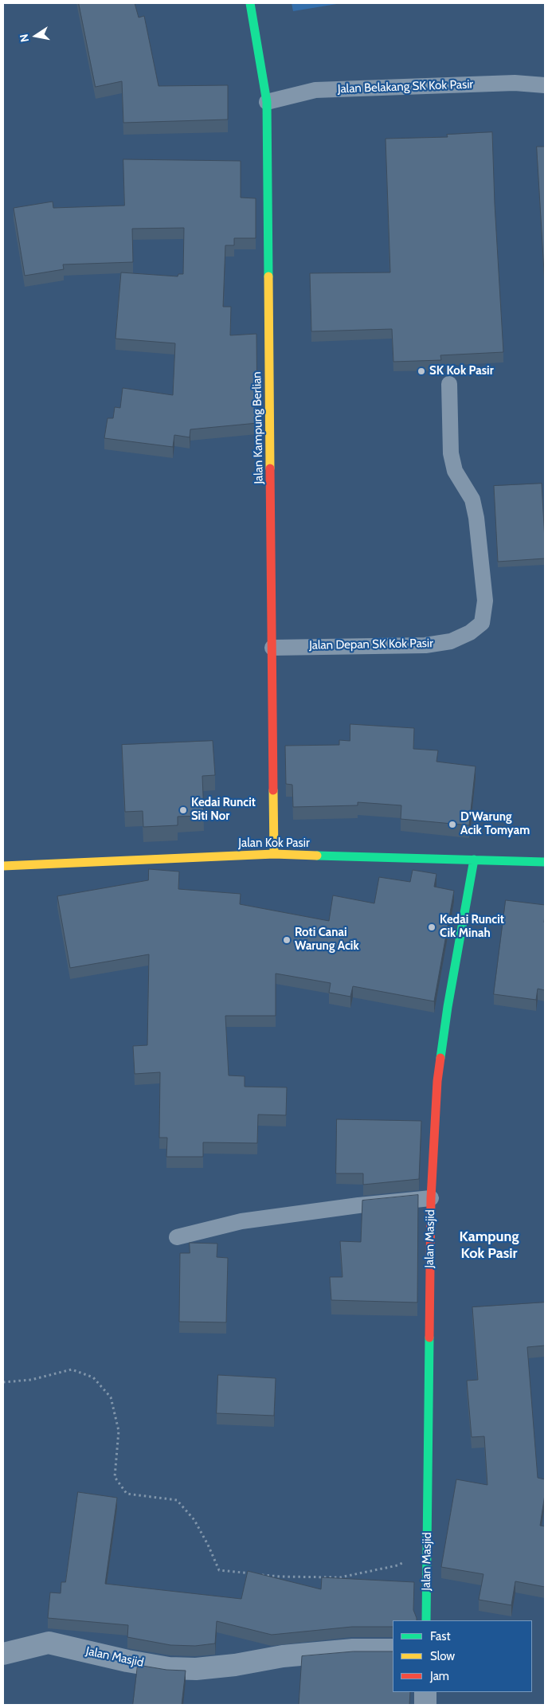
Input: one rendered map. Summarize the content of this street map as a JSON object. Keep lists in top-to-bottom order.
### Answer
{
  "streets": {
    "street": ["Jalan Kampung Berlian", "Jalan Kok Pasir", "Jalan Masjid"],
    "lane": ["Jalan Belakang SK Kok Pasir", "Jalan Depan SK Kok Pasir"]
  },
  "crossings": [
    ["Jalan Belakang SK Kok Pasir", "Jalan Kampung Berlian"],
    ["Jalan Kampung Berlian", "Jalan Depan SK Kok Pasir"],
    ["Jalan Kampung Berlian", "Jalan Kok Pasir"],
    ["Jalan Kok Pasir", "Jalan Masjid"]
  ],
  "districts": ["Kampung Kok Pasir"],
  "places": [
    "SK Kok Pasir",
    "Kedai Runcit Siti Nor",
    "D’Warung Acik Tomyam",
    "Kedai Runcit Cik Minah",
    "Roti Canai Warung Acik"
  ],
  "legend": ["Fast", "Slow", "Jam"],
  "north": "left"
}
